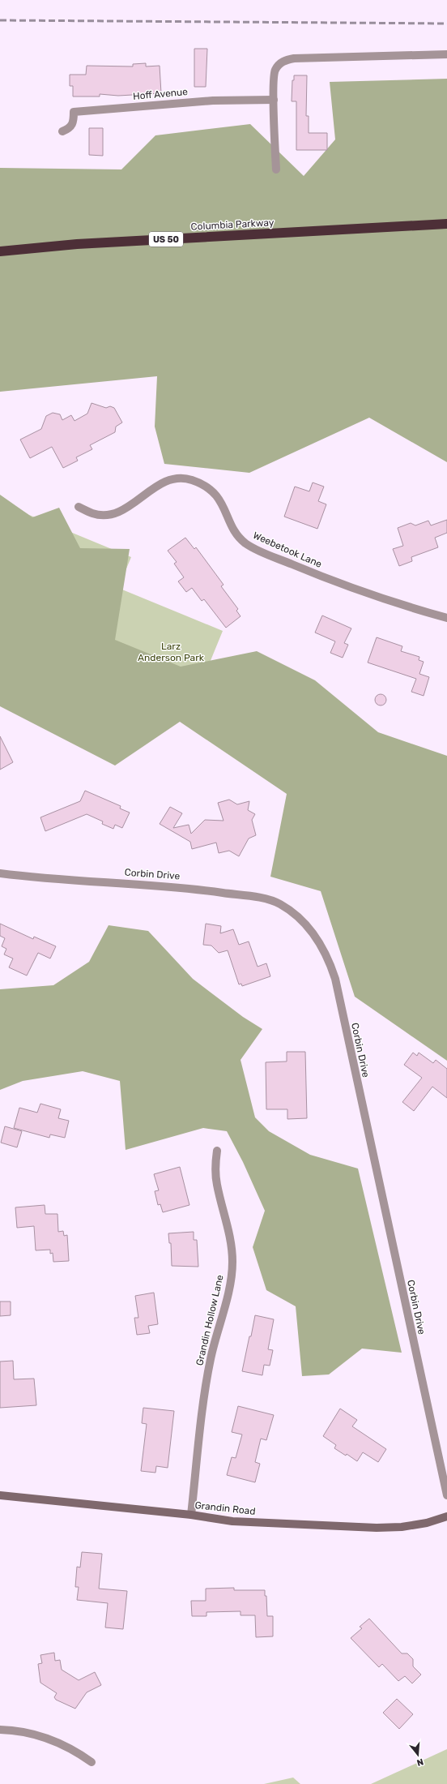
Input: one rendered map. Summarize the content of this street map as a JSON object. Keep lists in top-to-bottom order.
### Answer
{
  "streets": {
    "highway": ["Columbia Parkway", "US 50"],
    "street": [
      "Hoff Avenue",
      "Weebetook Lane",
      "Corbin Drive",
      "Grandin Hollow Lane",
      "Grandin Road"
    ]
  },
  "crossings": [
    ["Grandin Hollow Lane", "Grandin Road"]
  ],
  "parks": ["Larz Anderson Park"],
  "north": "bottom"
}
